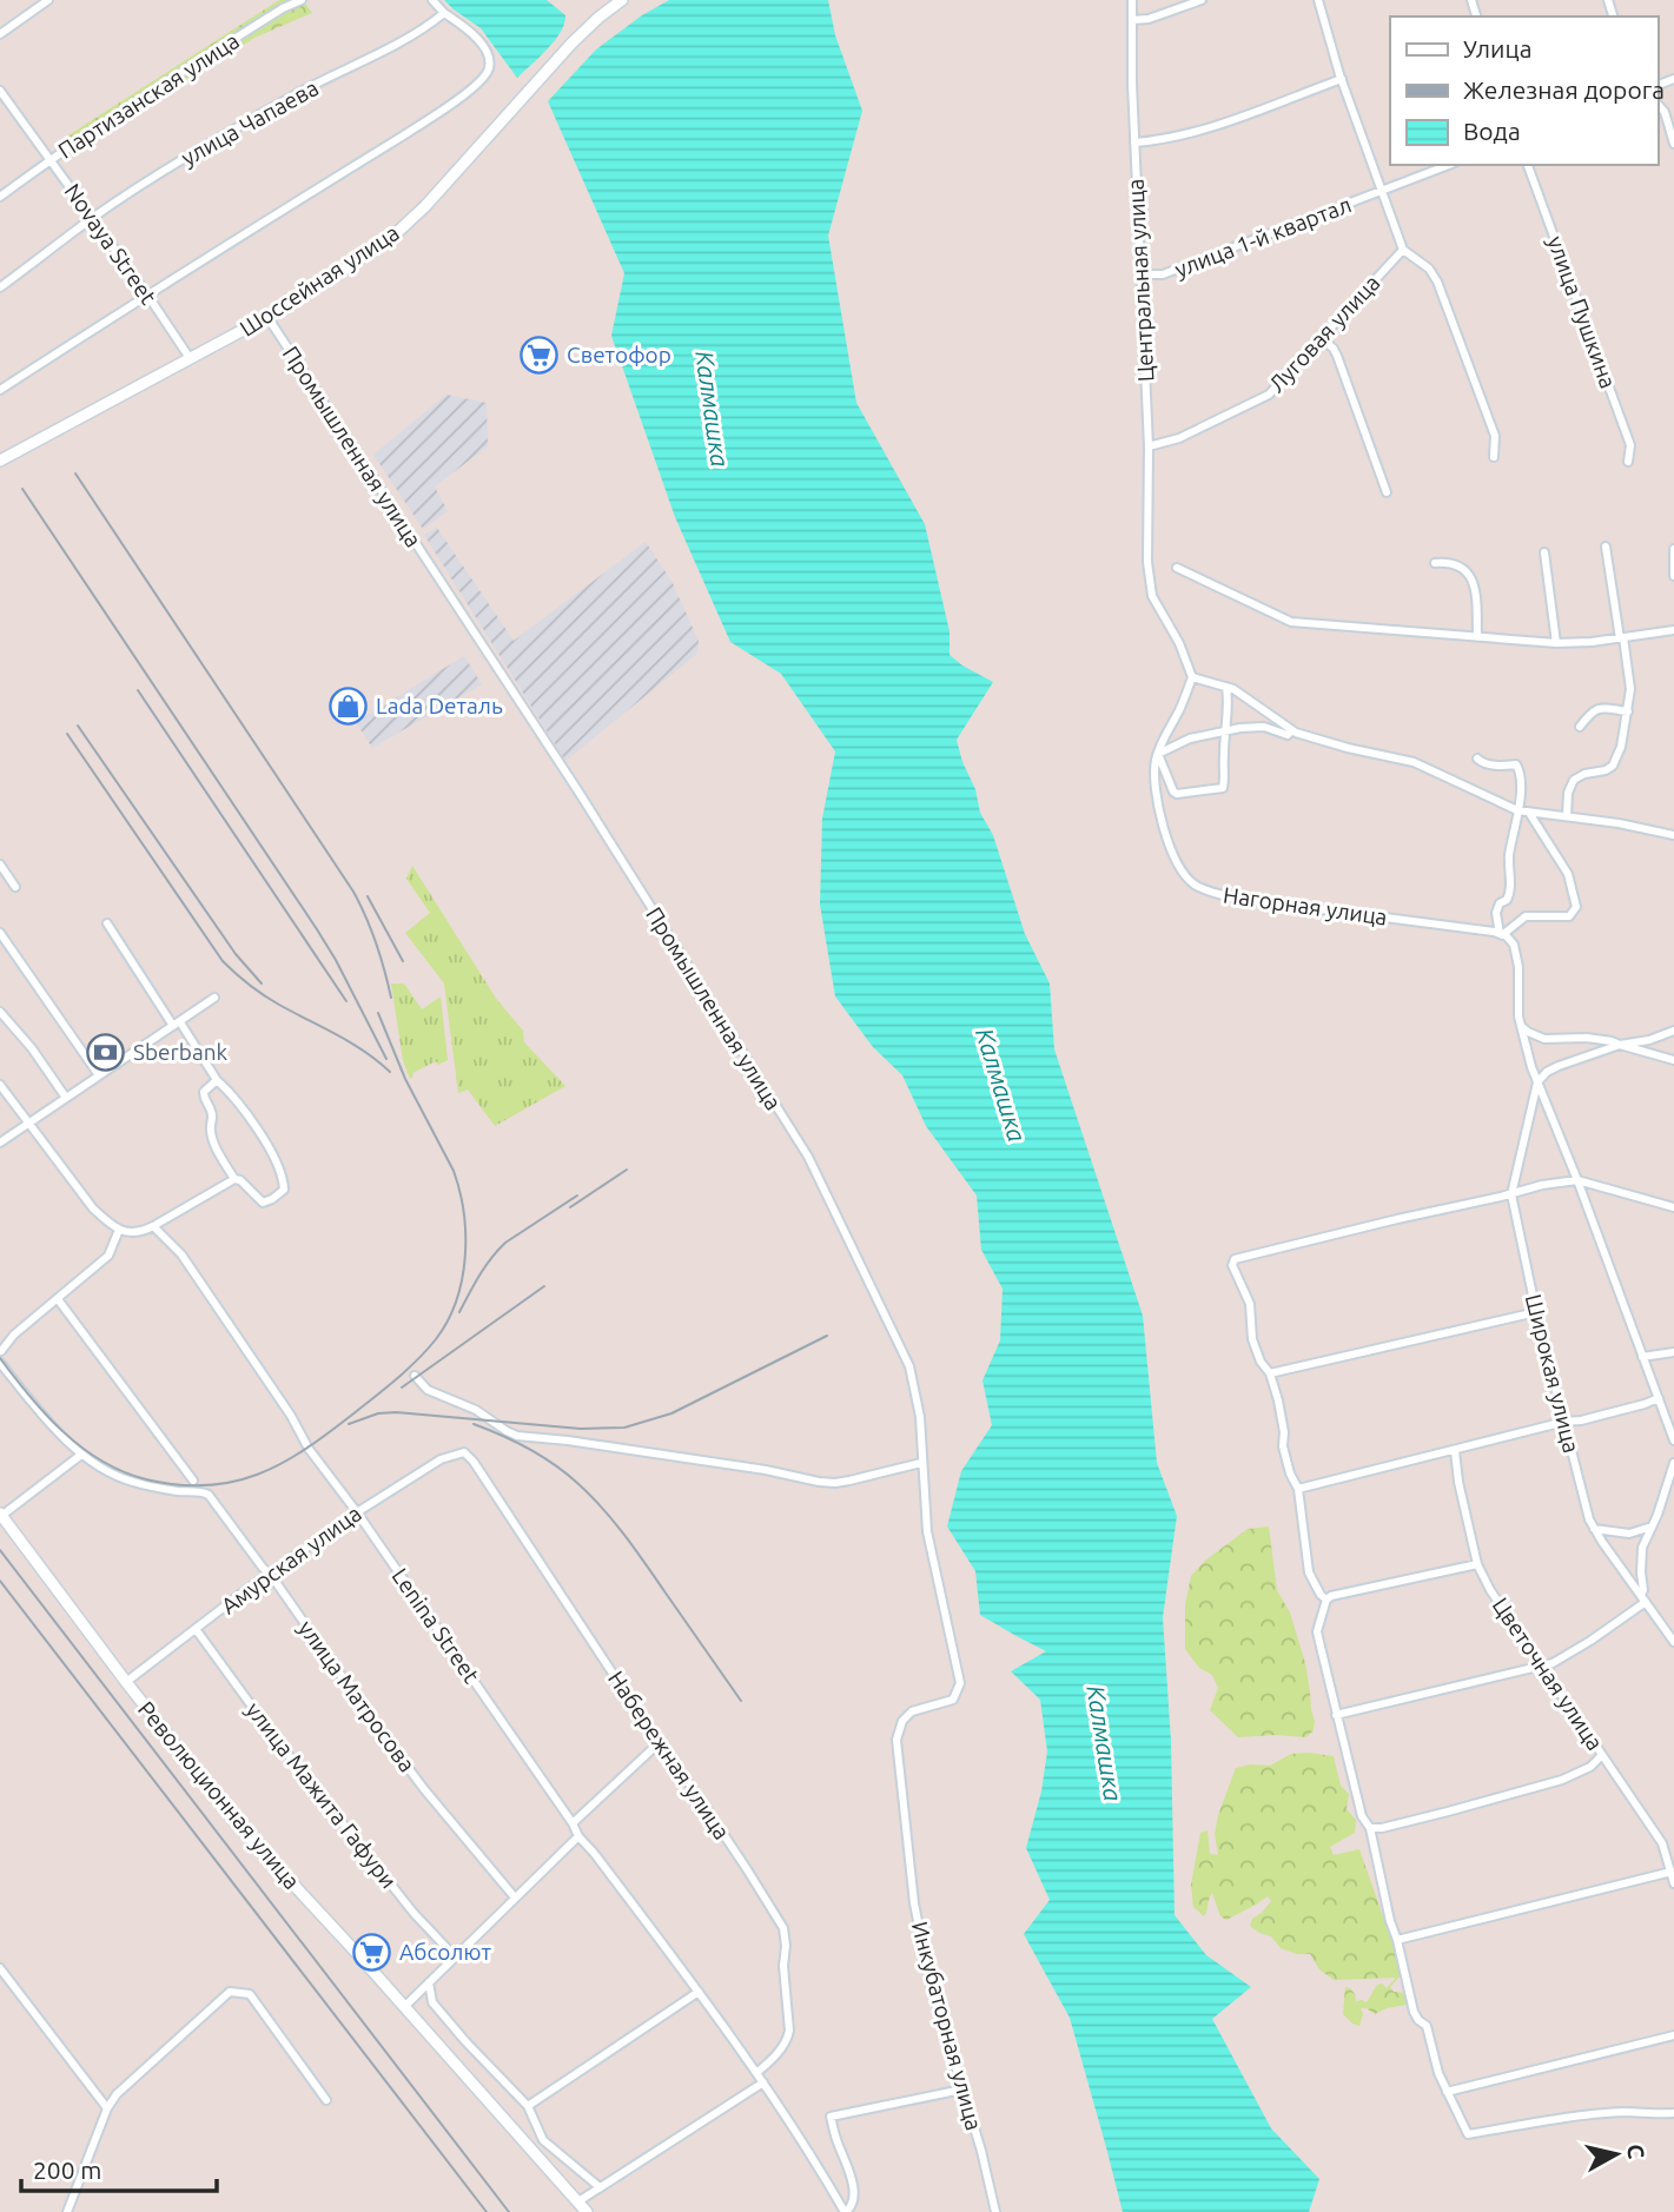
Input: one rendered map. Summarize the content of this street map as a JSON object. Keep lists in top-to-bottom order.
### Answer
{
  "streets": {
    "main road": ["Шоссейная улица", "Революционная улица"],
    "street": [
      "Партизанская улица",
      "улица Чапаева",
      "улица 1-й квартал",
      "Novaya Street",
      "Центральная улица",
      "улица Пушкина",
      "Луговая улица",
      "Промышленная улица",
      "Нагорная улица",
      "Широкая улица",
      "Амурская улица",
      "Lenina Street",
      "Цветочная улица",
      "улица Матросова",
      "Набережная улица",
      "улица Мажита Гафури",
      "Инкубаторная улица"
    ]
  },
  "crossings": [
    ["Партизанская улица", "Novaya Street"],
    ["улица Чапаева", "Novaya Street"],
    ["улица 1-й квартал", "Центральная улица"],
    ["Novaya Street", "Шоссейная улица"],
    ["Шоссейная улица", "Промышленная улица"],
    ["Центральная улица", "Луговая улица"],
    ["Центральная улица", "Нагорная улица"],
    ["Промышленная улица", "Инкубаторная улица"],
    ["Амурская улица", "Lenina Street"],
    ["Амурская улица", "улица Матросова"],
    ["Амурская улица", "Набережная улица"],
    ["Амурская улица", "Революционная улица"],
    ["Амурская улица", "улица Мажита Гафури"],
    ["Lenina Street", "Набережная улица"]
  ],
  "water": ["Калмашка"],
  "places": {
    "supermarket": ["Светофор", "Абсолют"],
    "shop": ["Lada Dеталь"],
    "bank": ["Sberbank"]
  },
  "legend": ["Улица", "Железная дорога", "Вода"],
  "scale_bar": "200 m",
  "north": "right"
}
